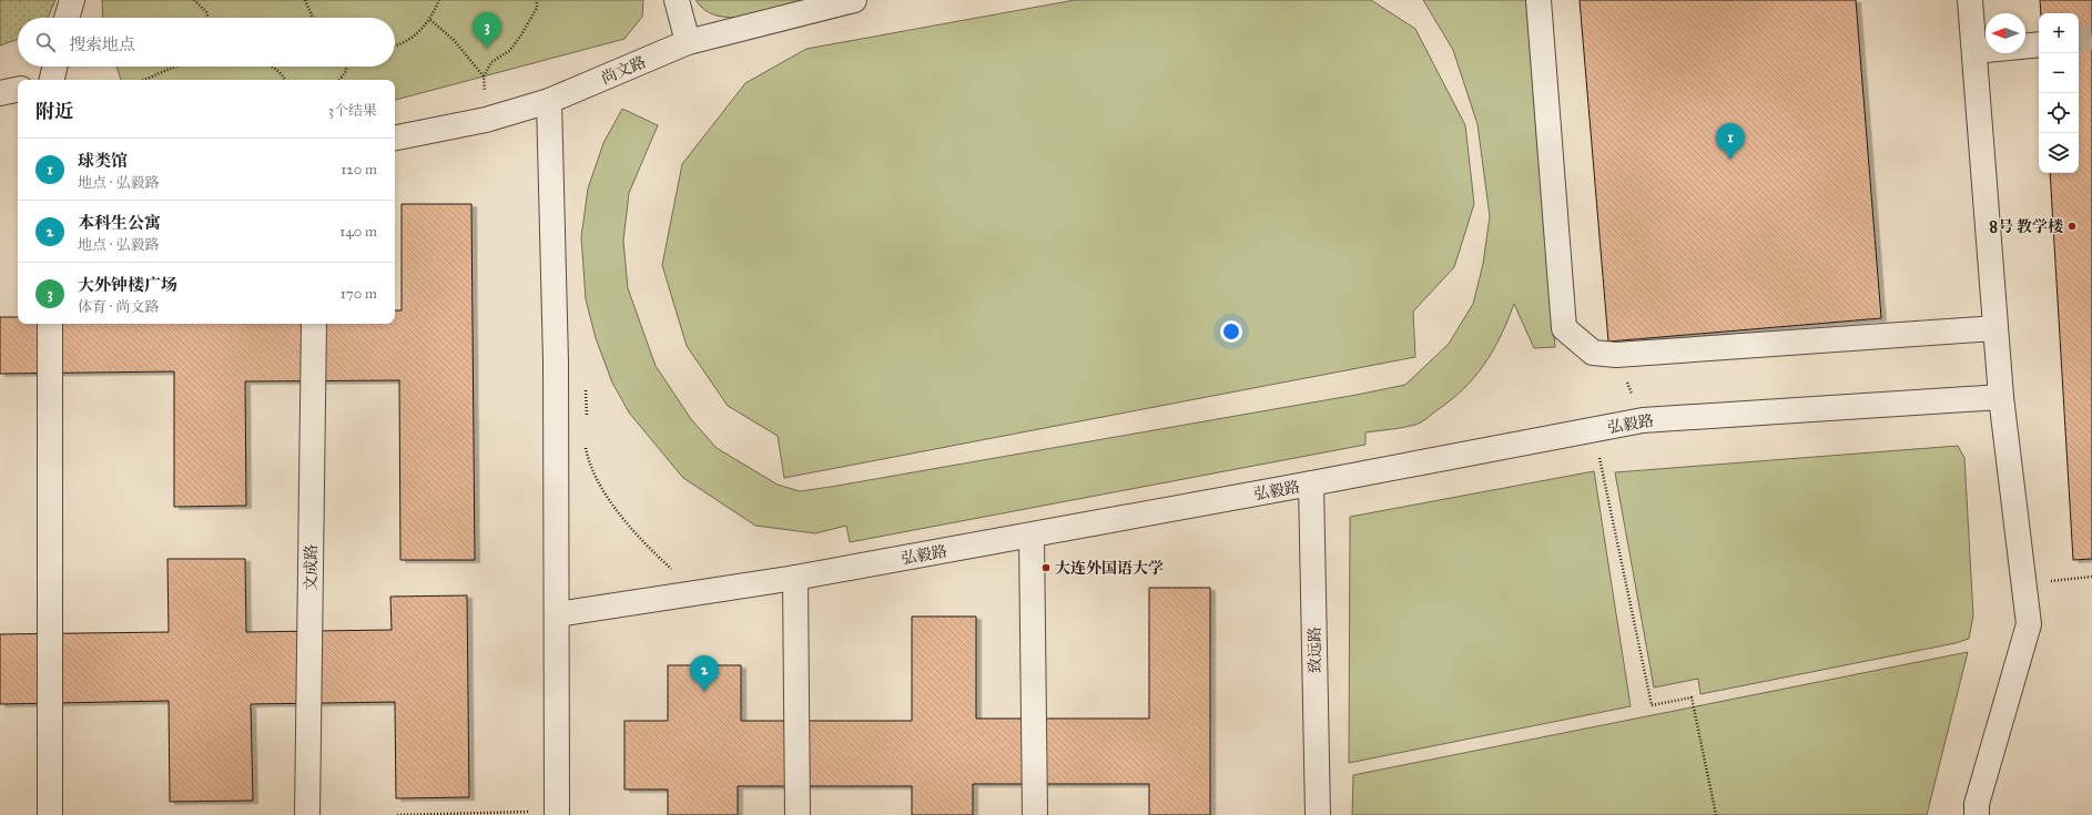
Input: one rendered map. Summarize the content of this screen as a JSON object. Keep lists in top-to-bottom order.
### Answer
{
  "streets": {
    "street": [
      "尚文路",
      "弘毅路",
      "文成路",
      "致远路"
    ]
  },
  "crossings": [
    ["弘毅路", "致远路"]
  ],
  "places": ["8号 教学楼", "大连外国语大学"],
  "north": "left",
  "page": {
    "pins": ["3", "1", "2"],
    "map_buttons": ["+", "−"],
    "search": "搜索地点",
    "heading": ["附近", "3个结果"],
    "list": [
      {
        "mark": "1",
        "name": "球类馆",
        "note": "地点 · 弘毅路",
        "value": "120 m"
      },
      {
        "mark": "2",
        "name": "本科生公寓",
        "note": "地点 · 弘毅路",
        "value": "140 m"
      },
      {
        "mark": "3",
        "name": "大外钟楼广场",
        "note": "体育 · 尚文路",
        "value": "170 m"
      }
    ]
  }
}
